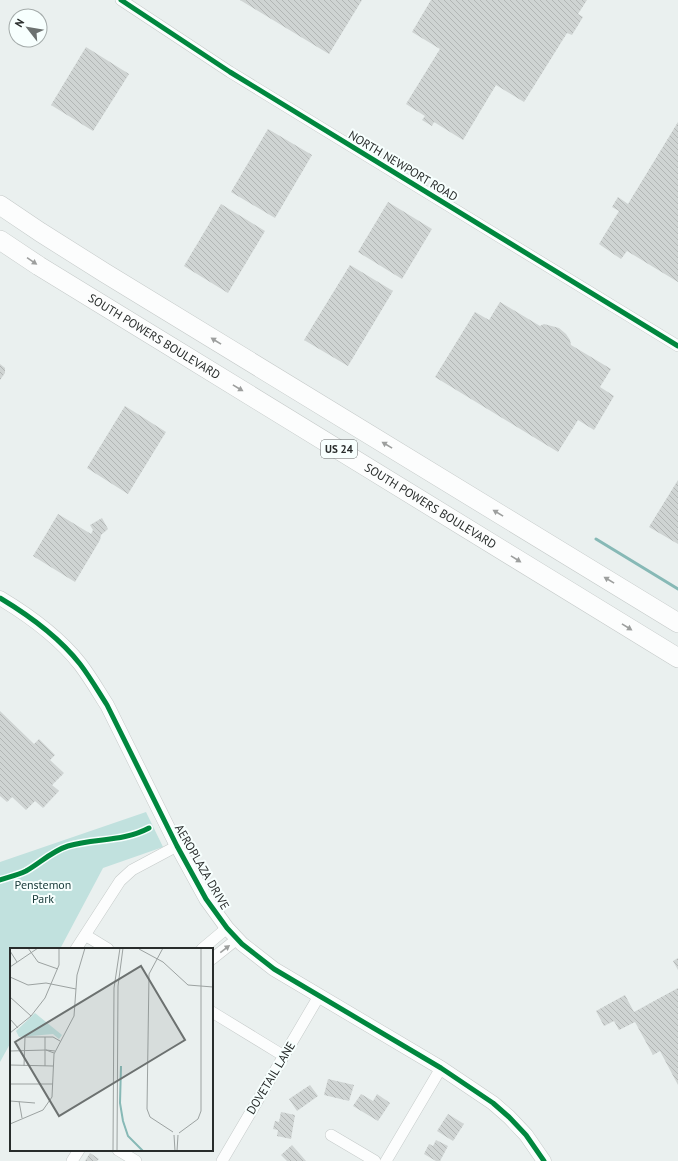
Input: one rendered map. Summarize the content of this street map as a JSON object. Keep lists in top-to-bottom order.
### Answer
{
  "streets": {
    "highway": ["SOUTH POWERS BOULEVARD", "US 24"],
    "street": ["NORTH NEWPORT ROAD", "AEROPLAZA DRIVE", "DOVETAIL LANE"]
  },
  "crossings": [
    ["AEROPLAZA DRIVE", "DOVETAIL LANE"]
  ],
  "parks": ["Penstemon Park"],
  "north": "top left"
}
